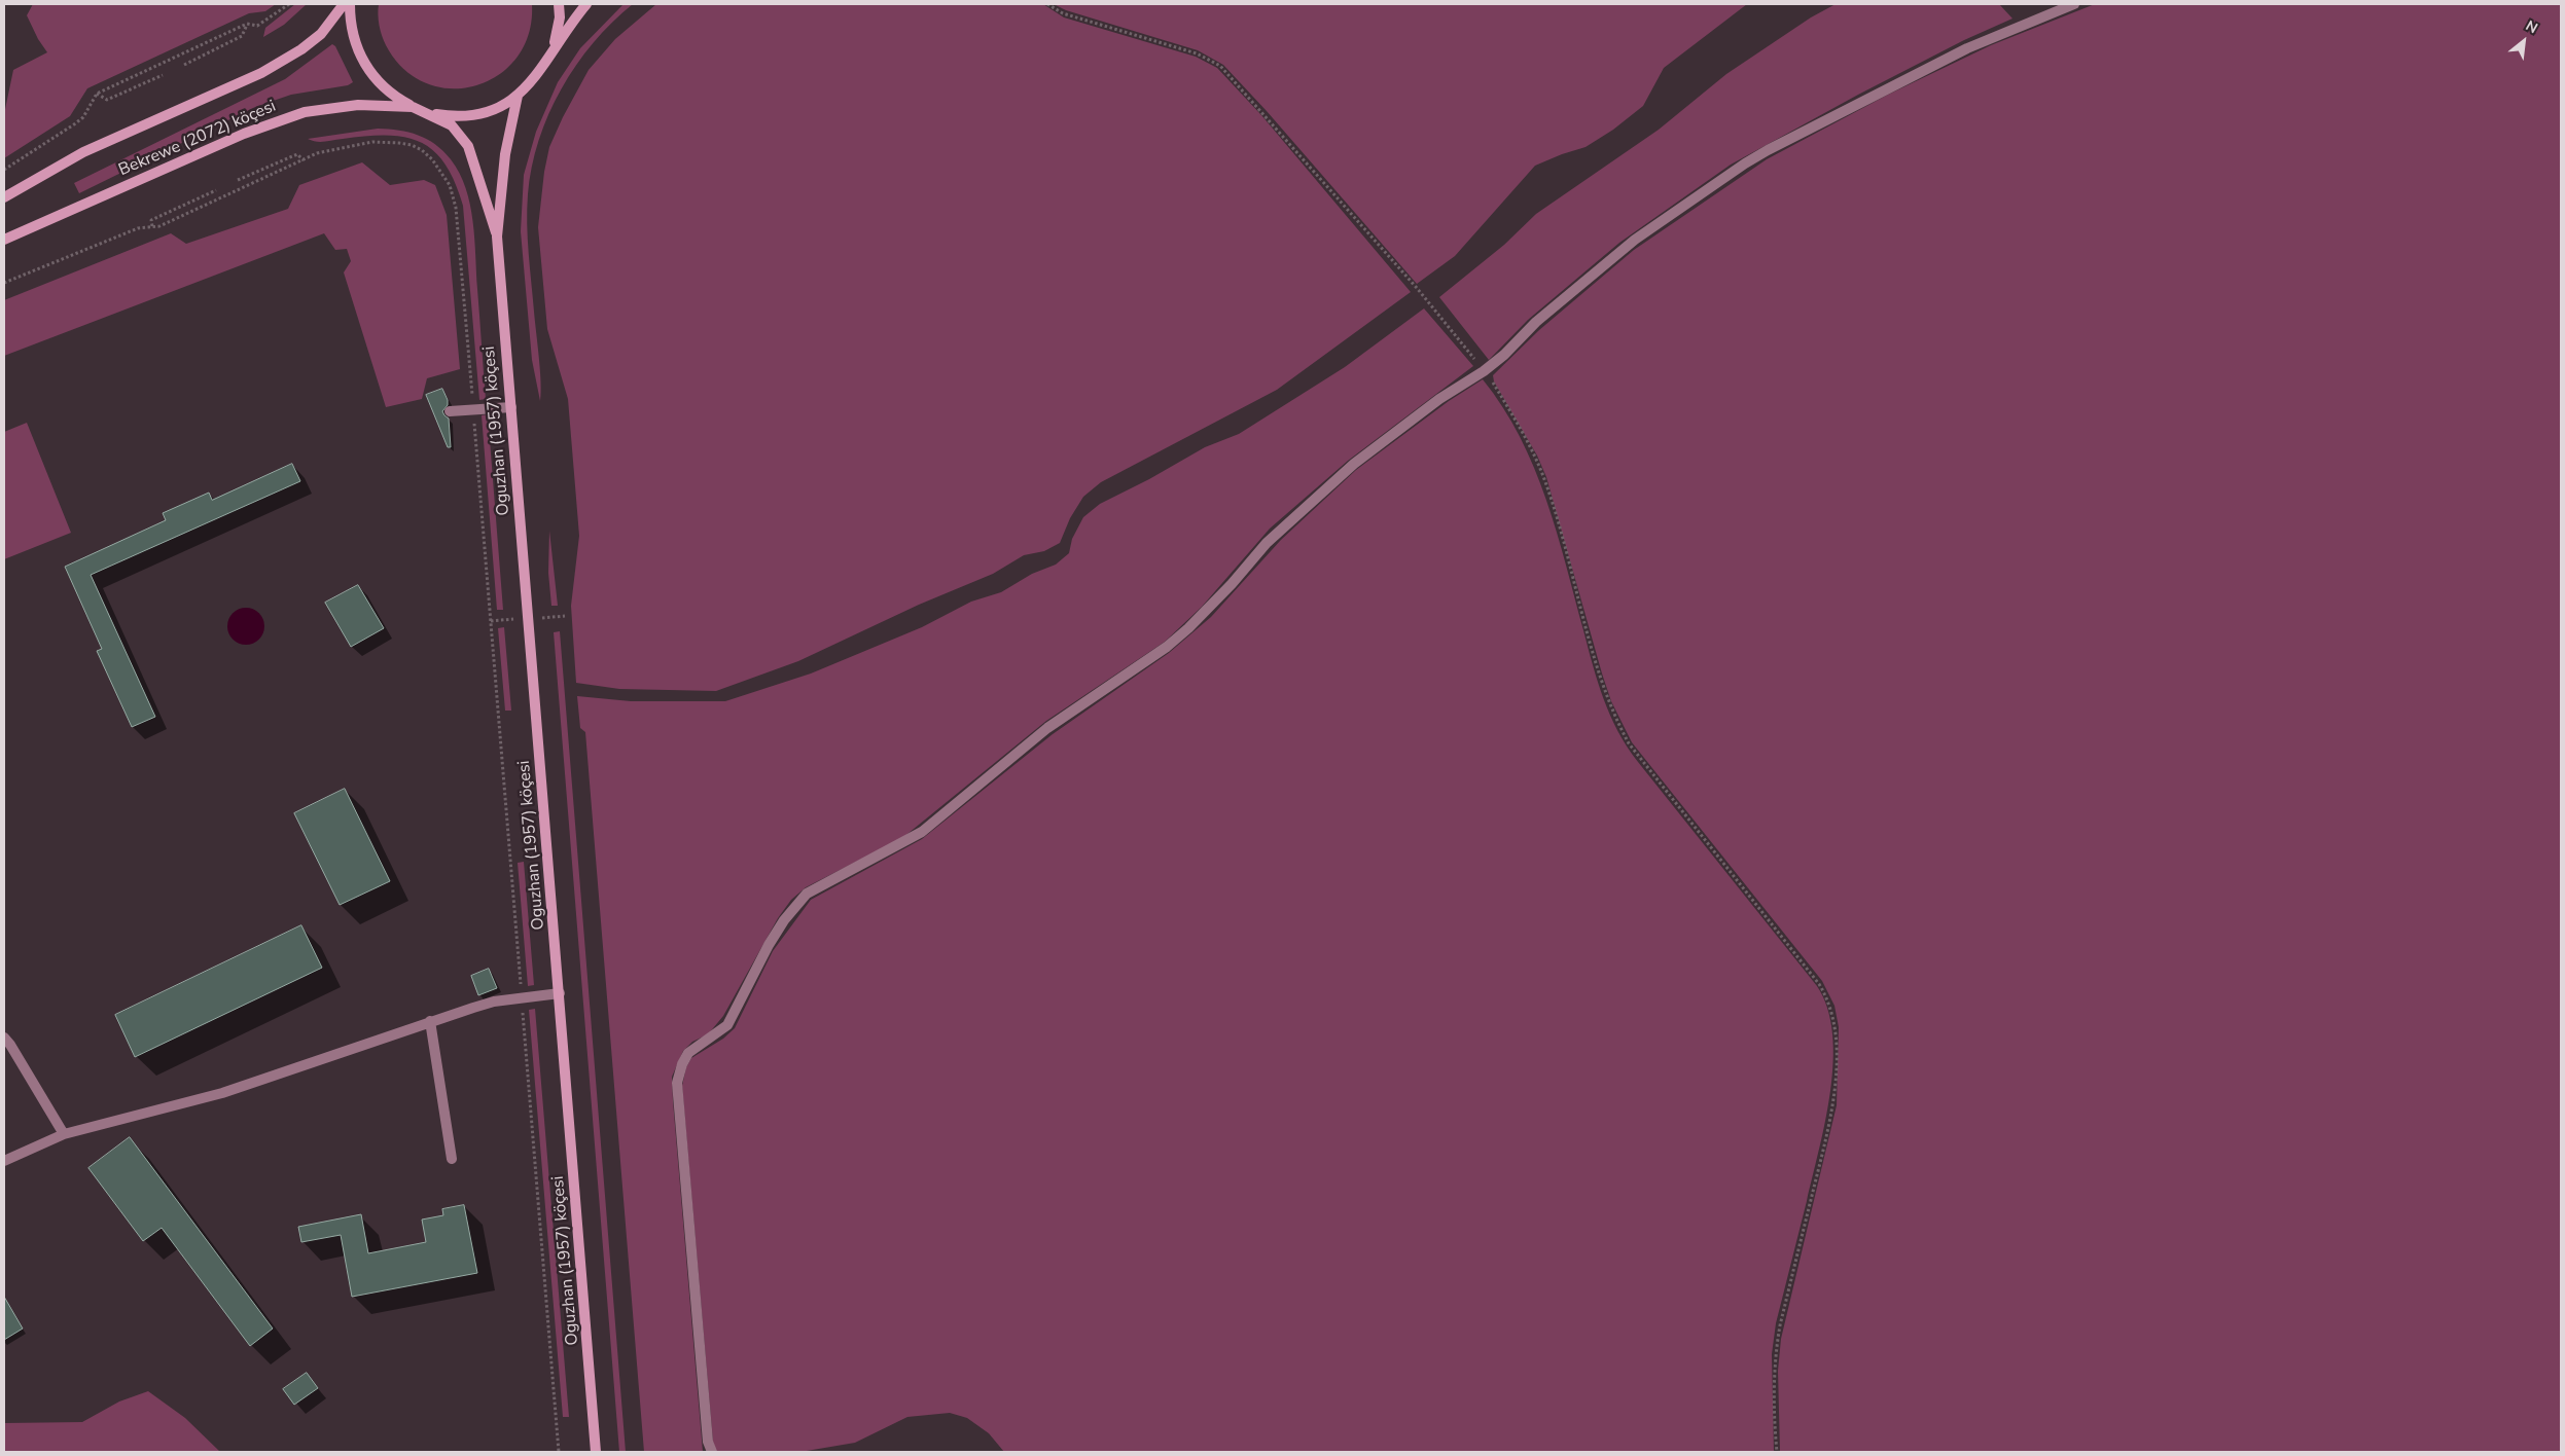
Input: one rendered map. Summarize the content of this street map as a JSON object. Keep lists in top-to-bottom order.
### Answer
{
  "streets": {
    "main road": ["Bekrewe (2072) köçesi", "Oguzhan (1957) köçesi"]
  },
  "crossings": [
    ["Bekrewe (2072) köçesi", "Oguzhan (1957) köçesi"]
  ],
  "north": "top right"
}
